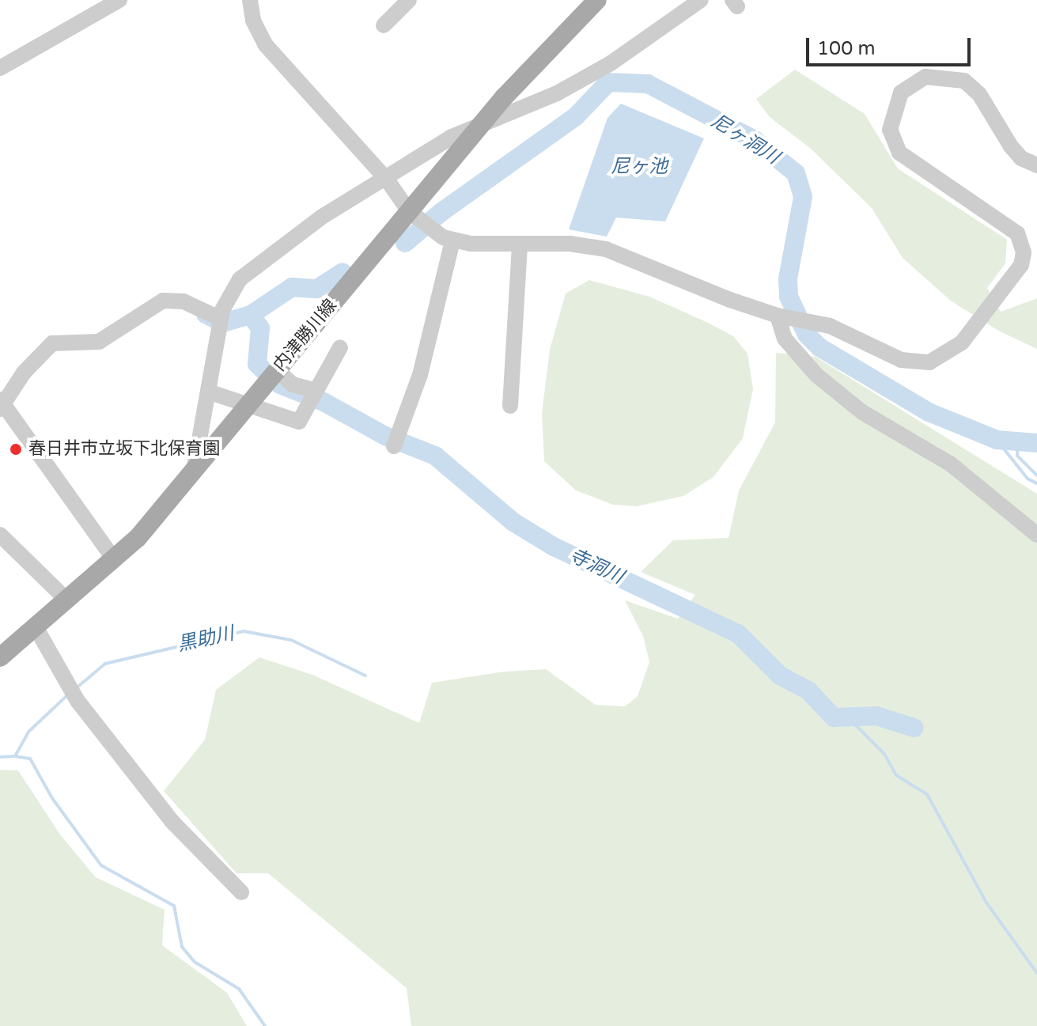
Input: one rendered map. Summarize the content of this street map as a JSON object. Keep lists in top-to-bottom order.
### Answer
{
  "streets": {
    "main road": ["内津勝川線"]
  },
  "water": [
    "尼ヶ洞川",
    "尼ヶ池",
    "寺洞川",
    "黒助川"
  ],
  "places": ["春日井市立坂下北保育園"],
  "scale_bar": "100 m"
}
